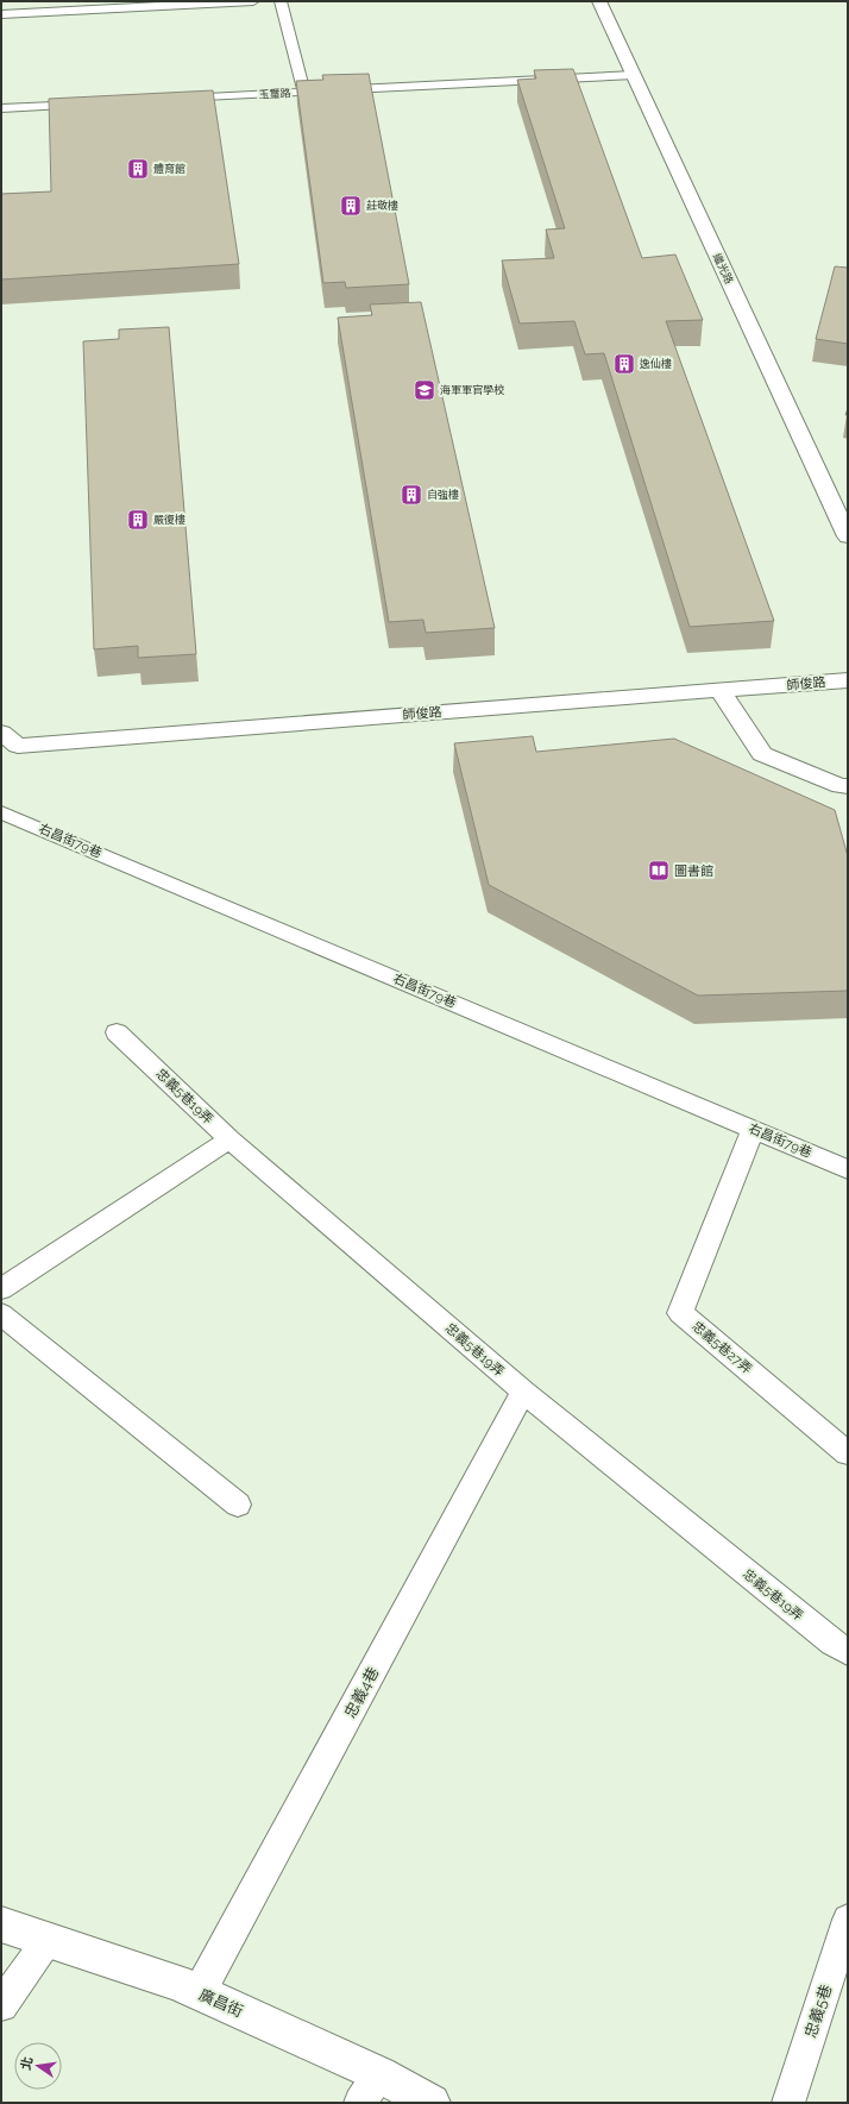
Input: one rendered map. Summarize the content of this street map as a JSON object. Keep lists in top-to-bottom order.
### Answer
{
  "streets": {
    "street": ["繼光路", "師俊路", "廣昌街"],
    "lane": [
      "玉璽路",
      "右昌街79巷",
      "忠義5巷19弄",
      "忠義5巷27弄",
      "忠義4巷",
      "忠義5巷"
    ]
  },
  "crossings": [
    ["玉璽路", "繼光路"],
    ["右昌街79巷", "忠義5巷27弄"],
    ["忠義5巷19弄", "忠義4巷"],
    ["忠義4巷", "廣昌街"]
  ],
  "places": {
    "building": [
      "體育館",
      "莊敬樓",
      "逸仙樓",
      "自強樓",
      "嚴復樓"
    ],
    "school or university": ["海軍軍官學校"],
    "library": ["圖書館"]
  },
  "north": "left"
}
